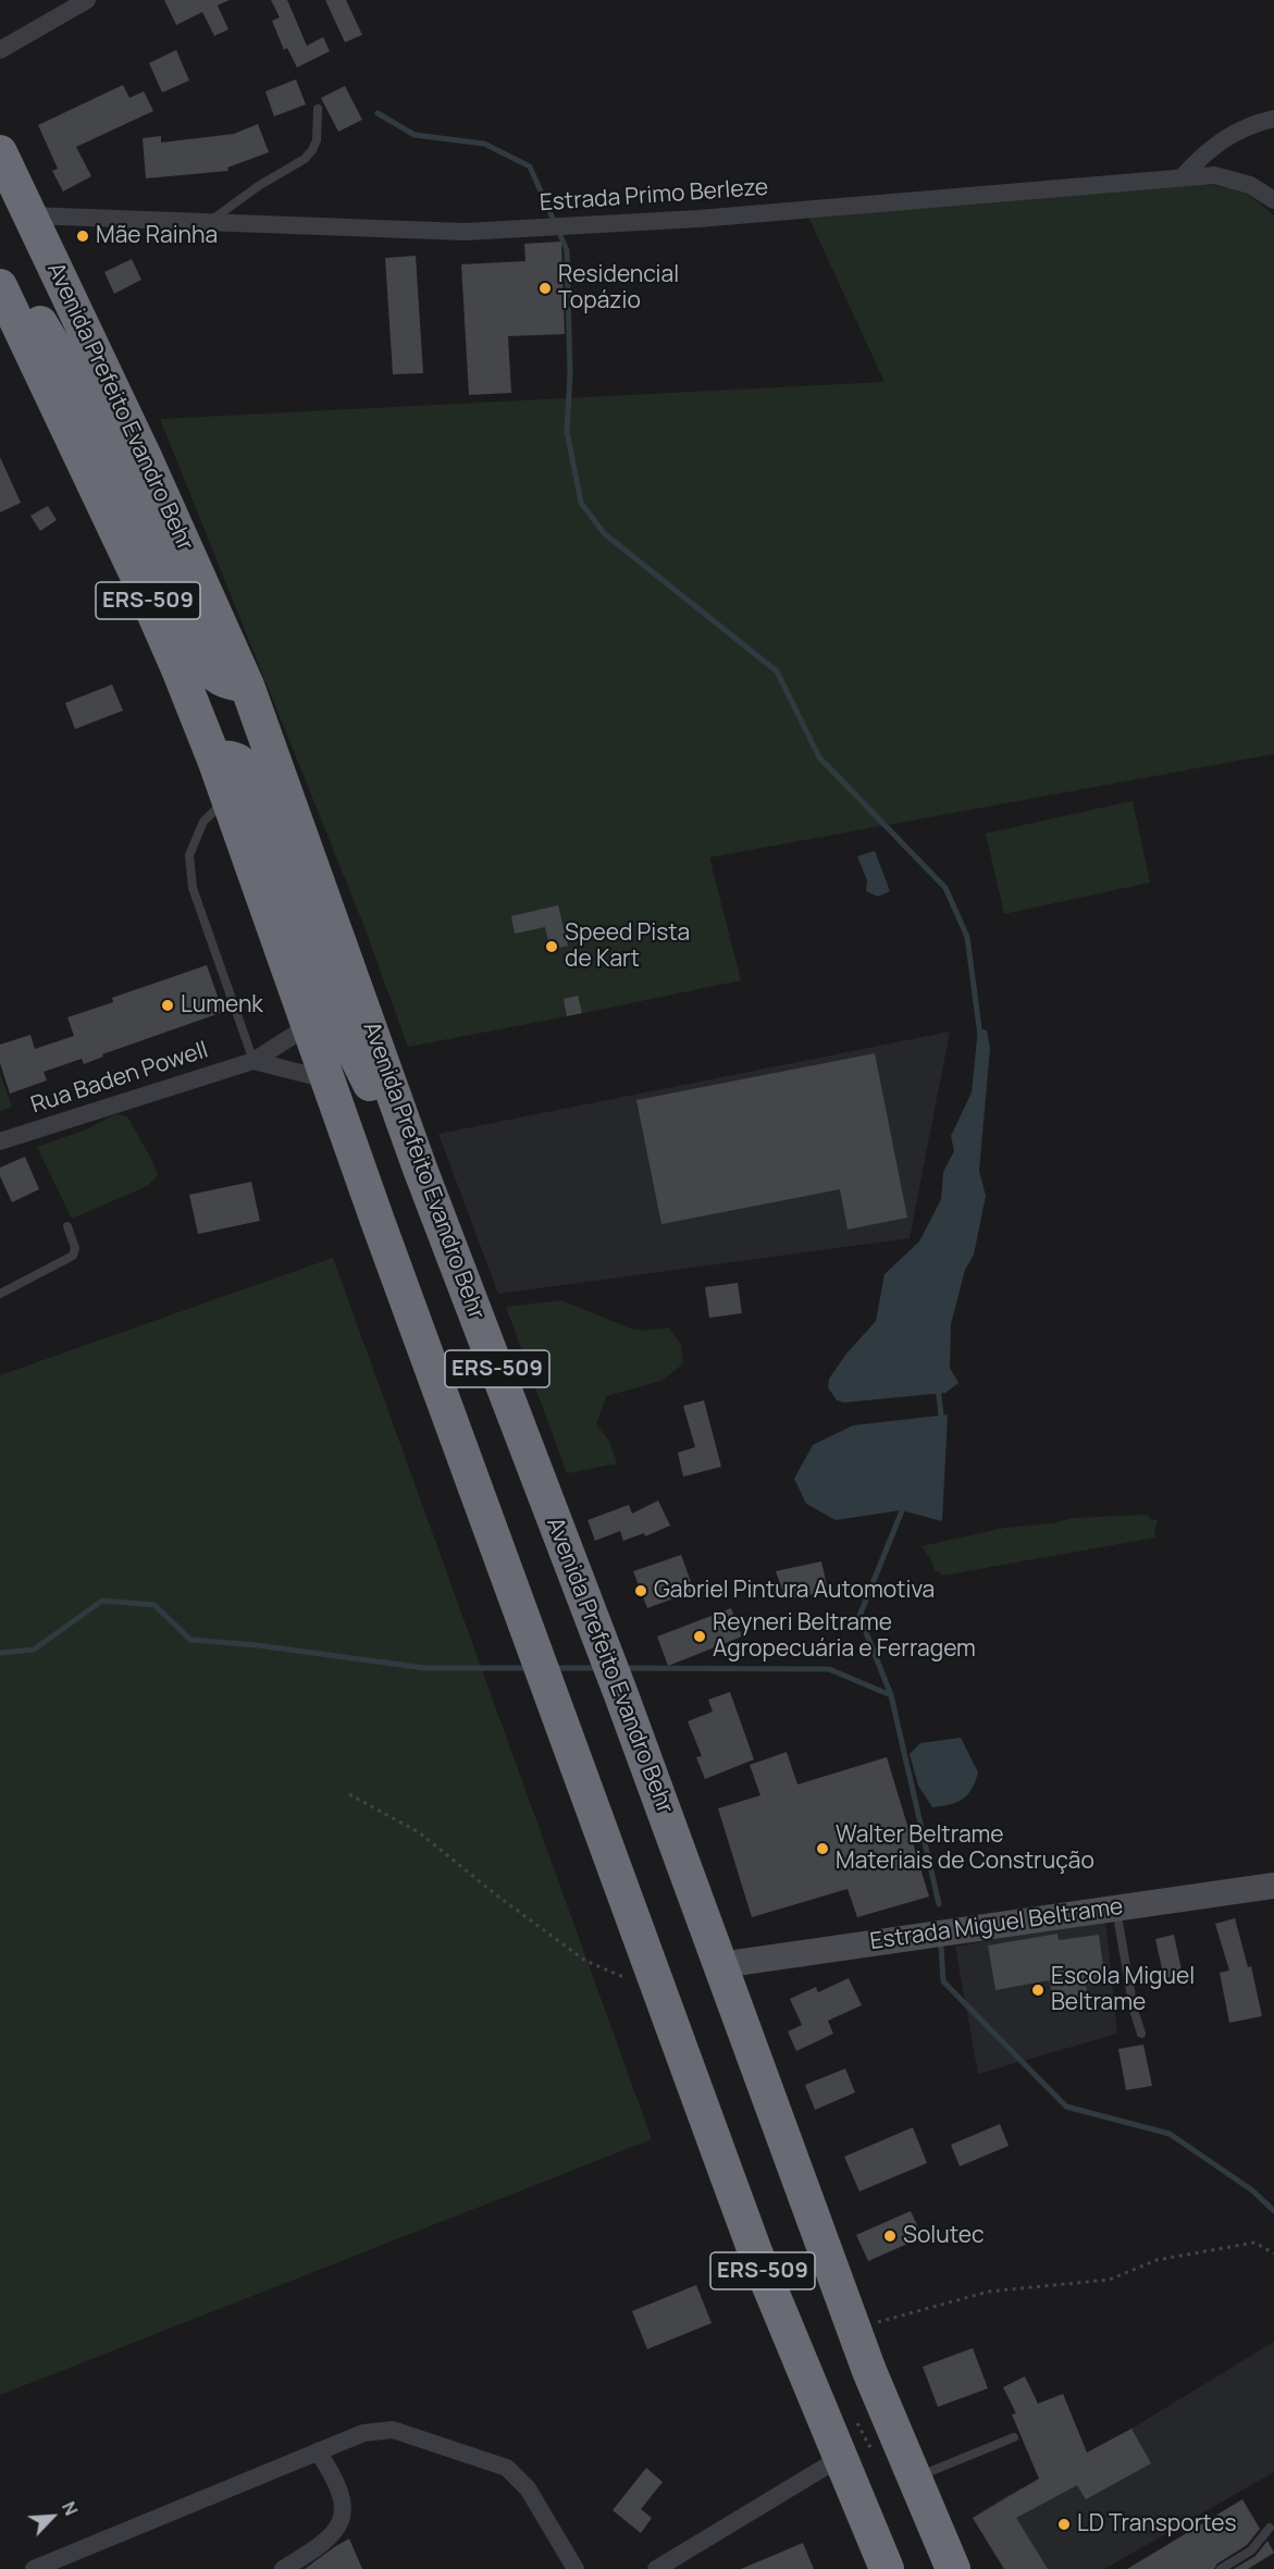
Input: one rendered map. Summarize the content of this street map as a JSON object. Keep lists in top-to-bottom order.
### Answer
{
  "streets": {
    "highway": ["Avenida Prefeito Evandro Behr", "ERS-509"],
    "street": ["Estrada Primo Berleze", "Rua Baden Powell", "Estrada Miguel Beltrame"]
  },
  "crossings": [
    ["Estrada Primo Berleze", "Avenida Prefeito Evandro Behr"],
    ["Avenida Prefeito Evandro Behr", "Estrada Miguel Beltrame"],
    ["ERS-509", "Rua Baden Powell"]
  ],
  "places": [
    "Mãe Rainha",
    "Residencial Topázio",
    "Speed Pista de Kart",
    "Lumenk",
    "Gabriel Pintura Automotiva",
    "Reyneri Beltrame Agropecuária e Ferragem",
    "Walter Beltrame Materiais de Construção",
    "Escola Miguel Beltrame",
    "Solutec",
    "LD Transportes"
  ],
  "north": "top right"
}
